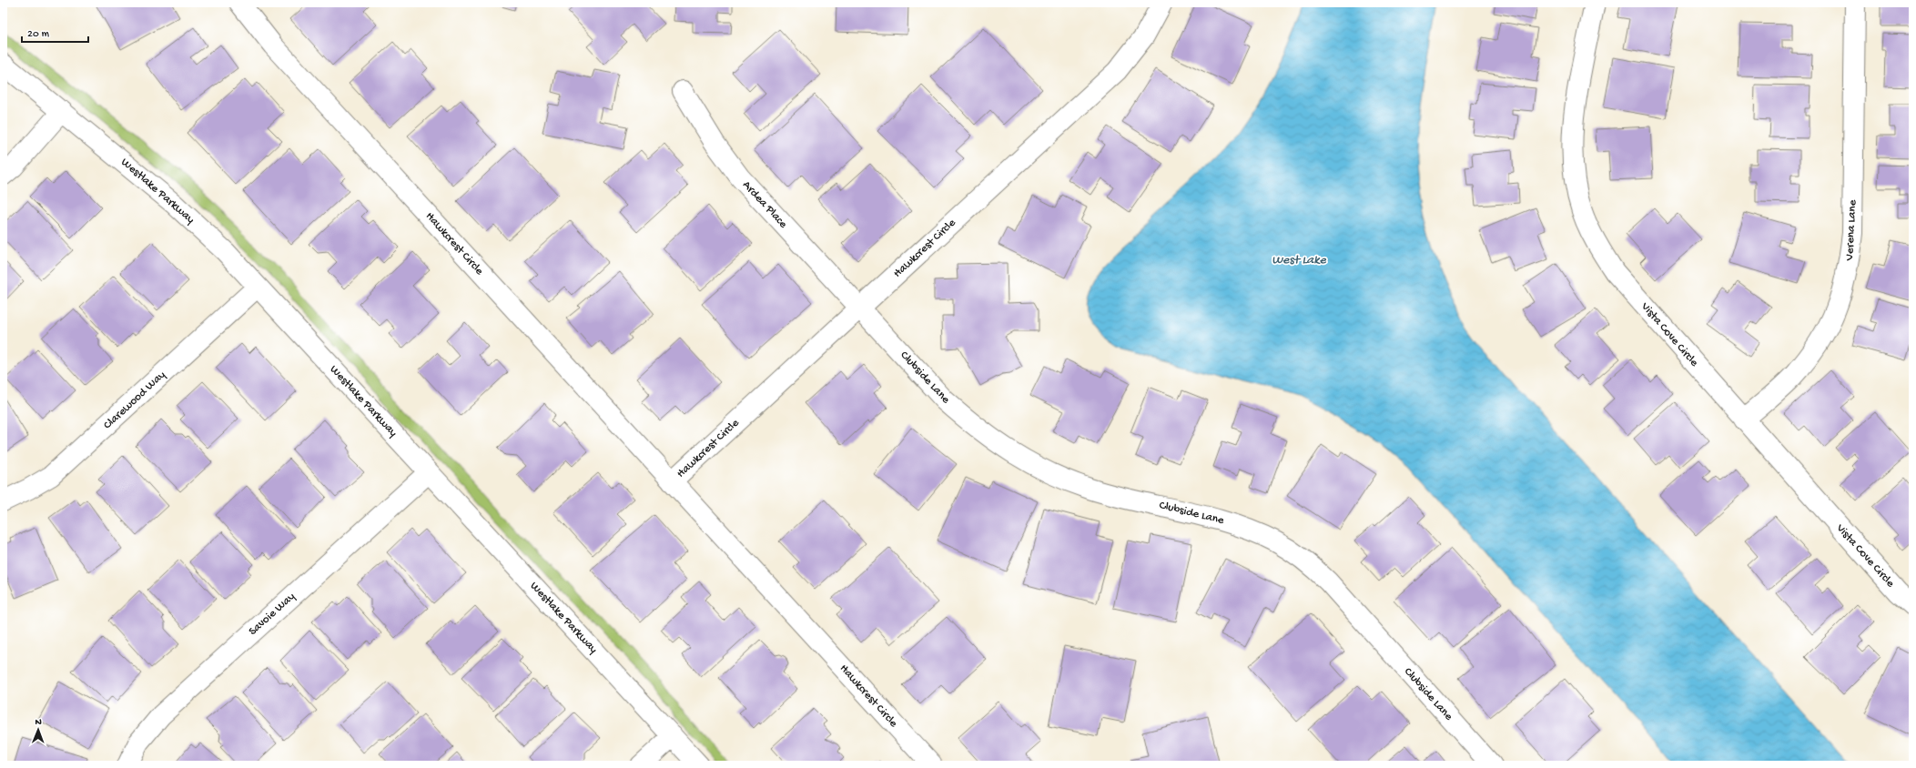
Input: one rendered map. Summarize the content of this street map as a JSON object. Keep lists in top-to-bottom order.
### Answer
{
  "streets": {
    "street": [
      "Westlake Parkway",
      "Ardea Place",
      "Verena Lane",
      "Hawkcrest Circle",
      "Vista Cove Circle",
      "Clubside Lane",
      "Clarewood Way",
      "Savoie Way"
    ]
  },
  "crossings": [
    ["Westlake Parkway", "Clarewood Way"],
    ["Westlake Parkway", "Savoie Way"],
    ["Ardea Place", "Hawkcrest Circle"],
    ["Ardea Place", "Clubside Lane"],
    ["Verena Lane", "Vista Cove Circle"],
    ["Hawkcrest Circle", "Clubside Lane"]
  ],
  "water": ["West Lake"],
  "scale_bar": "20 m",
  "north": "top"
}
